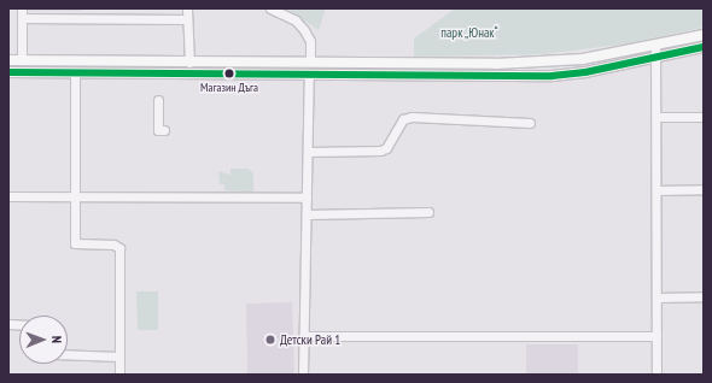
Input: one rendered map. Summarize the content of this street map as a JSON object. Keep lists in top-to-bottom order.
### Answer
{
  "parks": ["парк „Юнак“"],
  "places": ["Магазин Дъга", "Детски Рай 1"],
  "north": "right"
}
